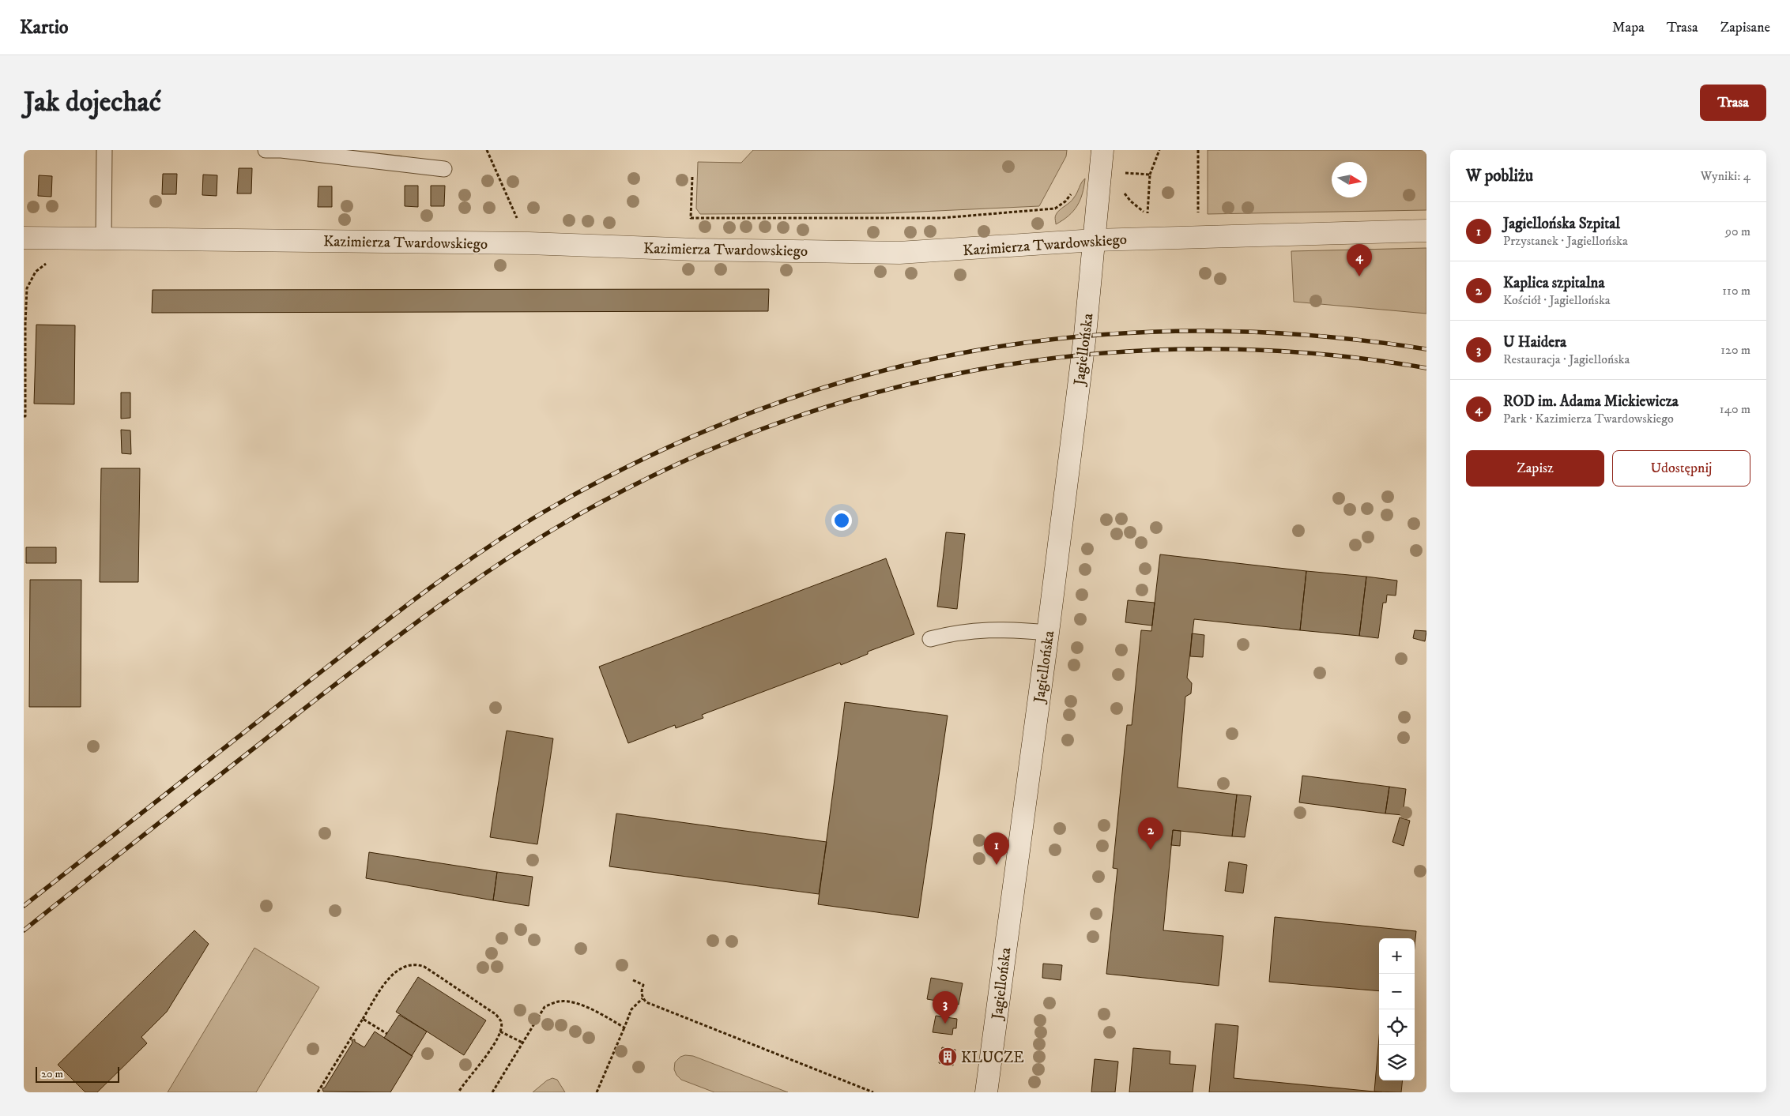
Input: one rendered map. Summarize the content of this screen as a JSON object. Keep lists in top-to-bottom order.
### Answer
{
  "streets": {
    "street": ["Kazimierza Twardowskiego", "Jagiellońska"]
  },
  "crossings": [
    ["Kazimierza Twardowskiego", "Jagiellońska"]
  ],
  "places": {
    "building": ["KLUCZE"]
  },
  "scale_bar": "20 m",
  "north": "right",
  "page": {
    "header": "Kartio",
    "nav": ["Mapa", "Trasa", "Zapisane"],
    "buttons": [
      "Trasa",
      ["Zapisz", "Udostępnij"]
    ],
    "title": "Jak dojechać",
    "heading": ["W pobliżu", "Wyniki: 4"],
    "list": [
      {
        "mark": "1",
        "name": "Jagiellońska Szpital",
        "note": "Przystanek · Jagiellońska",
        "value": "90 m"
      },
      {
        "mark": "2",
        "name": "Kaplica szpitalna",
        "note": "Kościół · Jagiellońska",
        "value": "110 m"
      },
      {
        "mark": "3",
        "name": "U Haidera",
        "note": "Restauracja · Jagiellońska",
        "value": "120 m"
      },
      {
        "mark": "4",
        "name": "ROD im. Adama Mickiewicza",
        "note": "Park · Kazimierza Twardowskiego",
        "value": "140 m"
      }
    ],
    "pins": [
      "4",
      "2",
      "1",
      "3"
    ],
    "map_buttons": ["+", "−"],
    "scale": "20 m"
  }
}
